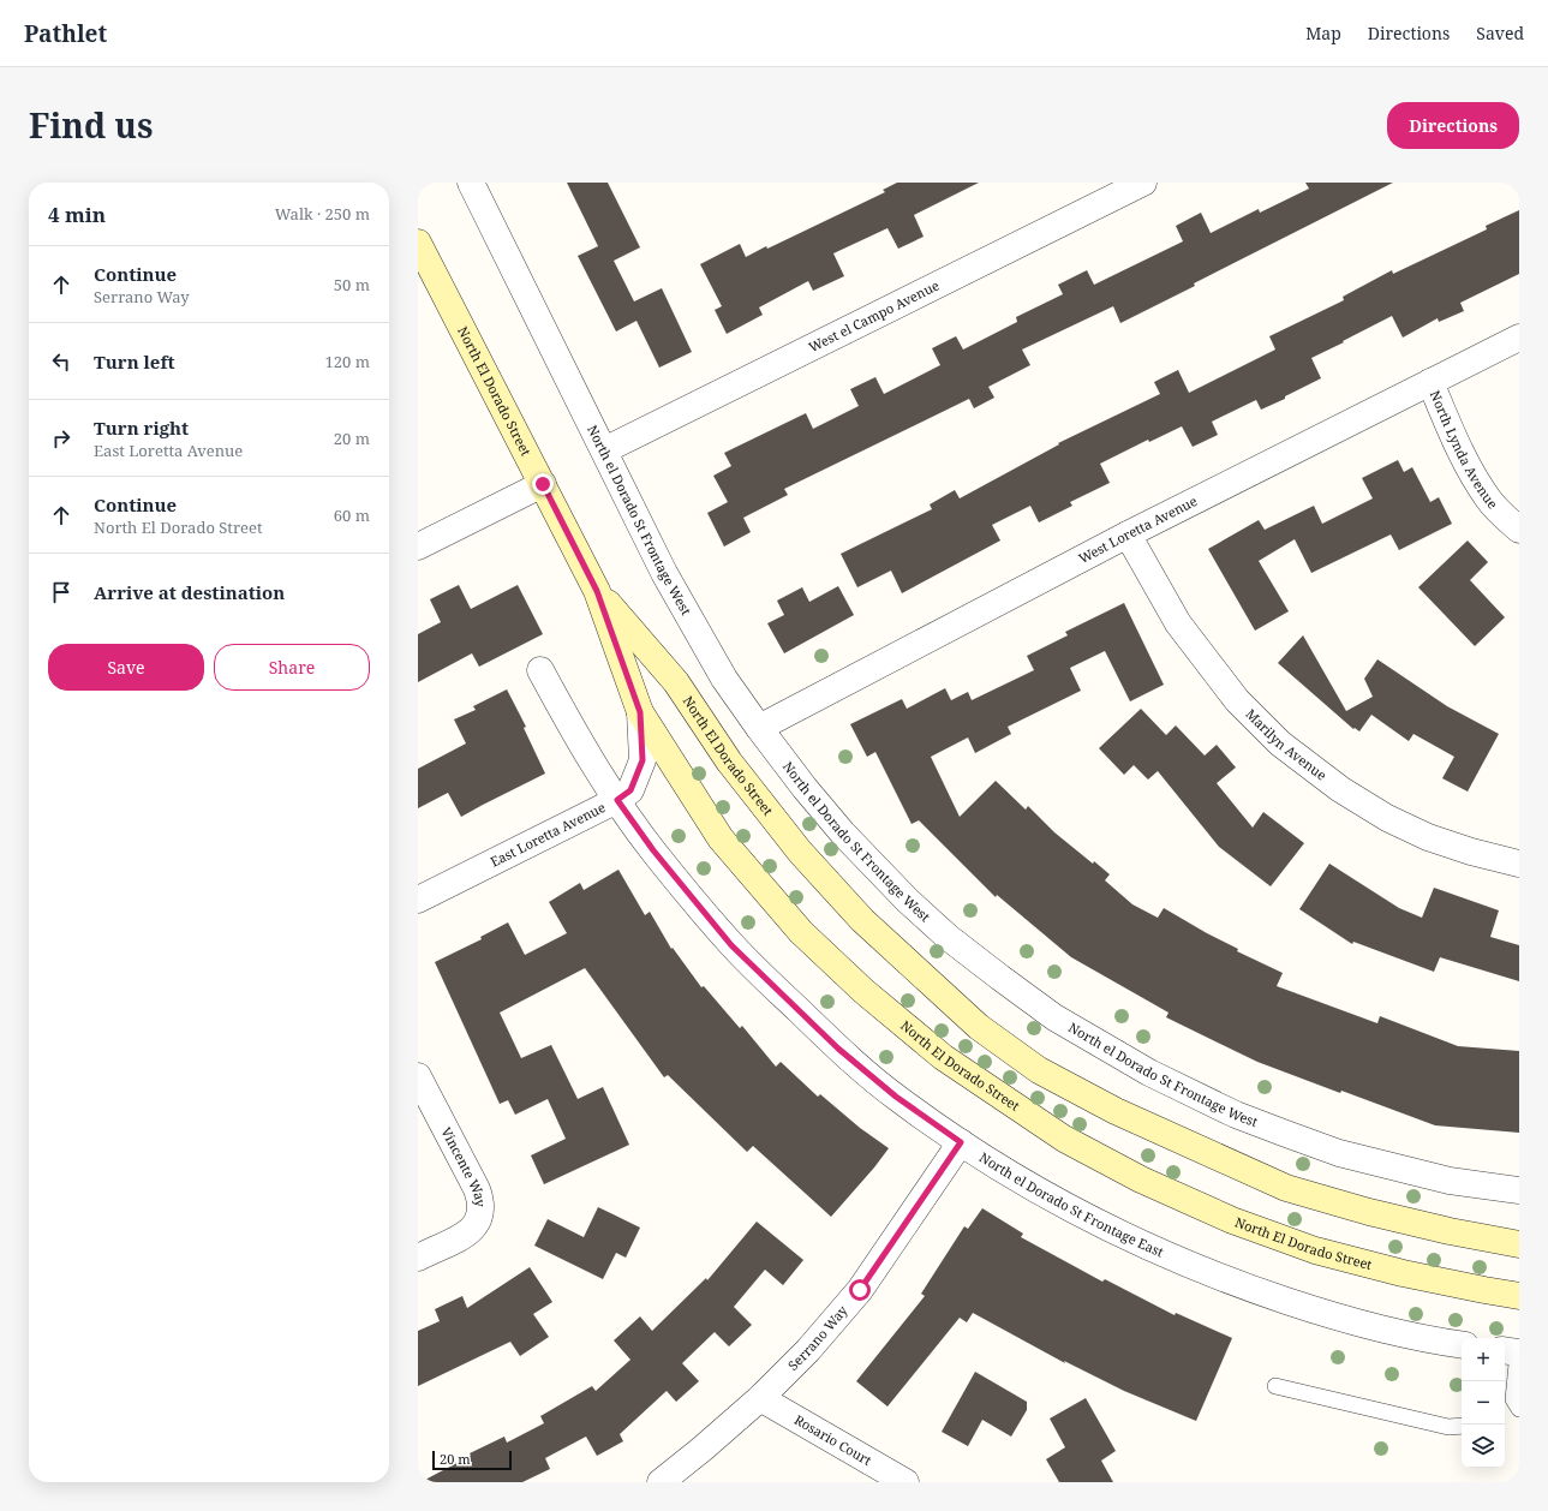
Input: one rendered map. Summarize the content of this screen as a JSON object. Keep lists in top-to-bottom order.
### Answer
{
  "streets": {
    "main road": ["North El Dorado Street"],
    "street": [
      "West el Campo Avenue",
      "North Lynda Avenue",
      "North el Dorado St Frontage West",
      "West Loretta Avenue",
      "Marilyn Avenue",
      "East Loretta Avenue",
      "Vincente Way",
      "North el Dorado St Frontage East",
      "Serrano Way",
      "Rosario Court"
    ]
  },
  "crossings": [
    ["West el Campo Avenue", "North el Dorado St Frontage West"],
    ["North El Dorado Street", "East Loretta Avenue"],
    ["North Lynda Avenue", "West Loretta Avenue"],
    ["North el Dorado St Frontage West", "West Loretta Avenue"],
    ["West Loretta Avenue", "Marilyn Avenue"],
    ["East Loretta Avenue", "North el Dorado St Frontage East"],
    ["North el Dorado St Frontage East", "Serrano Way"],
    ["Serrano Way", "Rosario Court"]
  ],
  "scale_bar": "20 m",
  "page": {
    "header": "Pathlet",
    "nav": ["Map", "Directions", "Saved"],
    "title": "Find us",
    "buttons": [
      "Directions",
      ["Save", "Share"]
    ],
    "heading": ["4 min", "Walk · 250 m"],
    "list": [
      ["Continue", "Serrano Way", "50 m"],
      ["Turn left", "120 m"],
      ["Turn right", "East Loretta Avenue", "20 m"],
      ["Continue", "North El Dorado Street", "60 m"],
      "Arrive at destination"
    ],
    "map_buttons": ["+", "−"],
    "scale": "20 m"
  }
}
